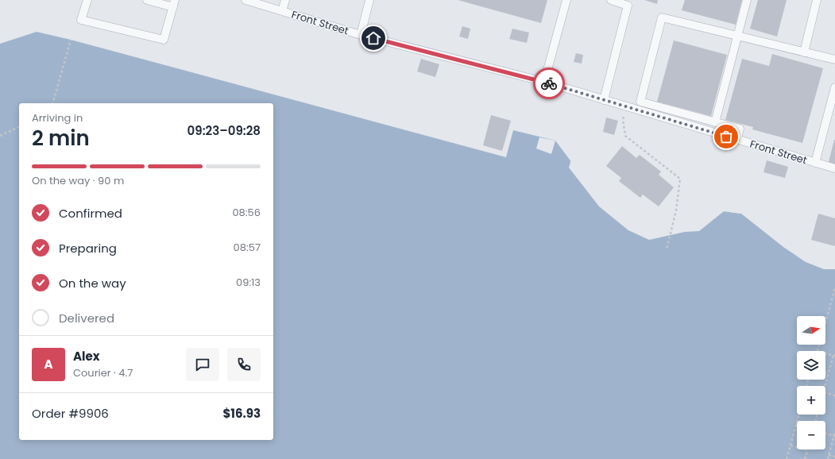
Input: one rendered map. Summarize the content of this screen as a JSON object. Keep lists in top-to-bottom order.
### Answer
{
  "streets": {
    "lane": ["Front Street"]
  },
  "north": "right",
  "page": {
    "heading": ["2 min", "Arriving in", "09:23–09:28"],
    "panel": [
      "Alex",
      "Courier · 4.7",
      "Order #9906",
      "$16.93"
    ],
    "bar": "On the way · 90 m",
    "list": [
      ["Confirmed", "08:56"],
      ["Preparing", "08:57"],
      ["On the way", "09:13"],
      "Delivered"
    ],
    "map_buttons": ["+", "−"],
    "round": "A"
  }
}
